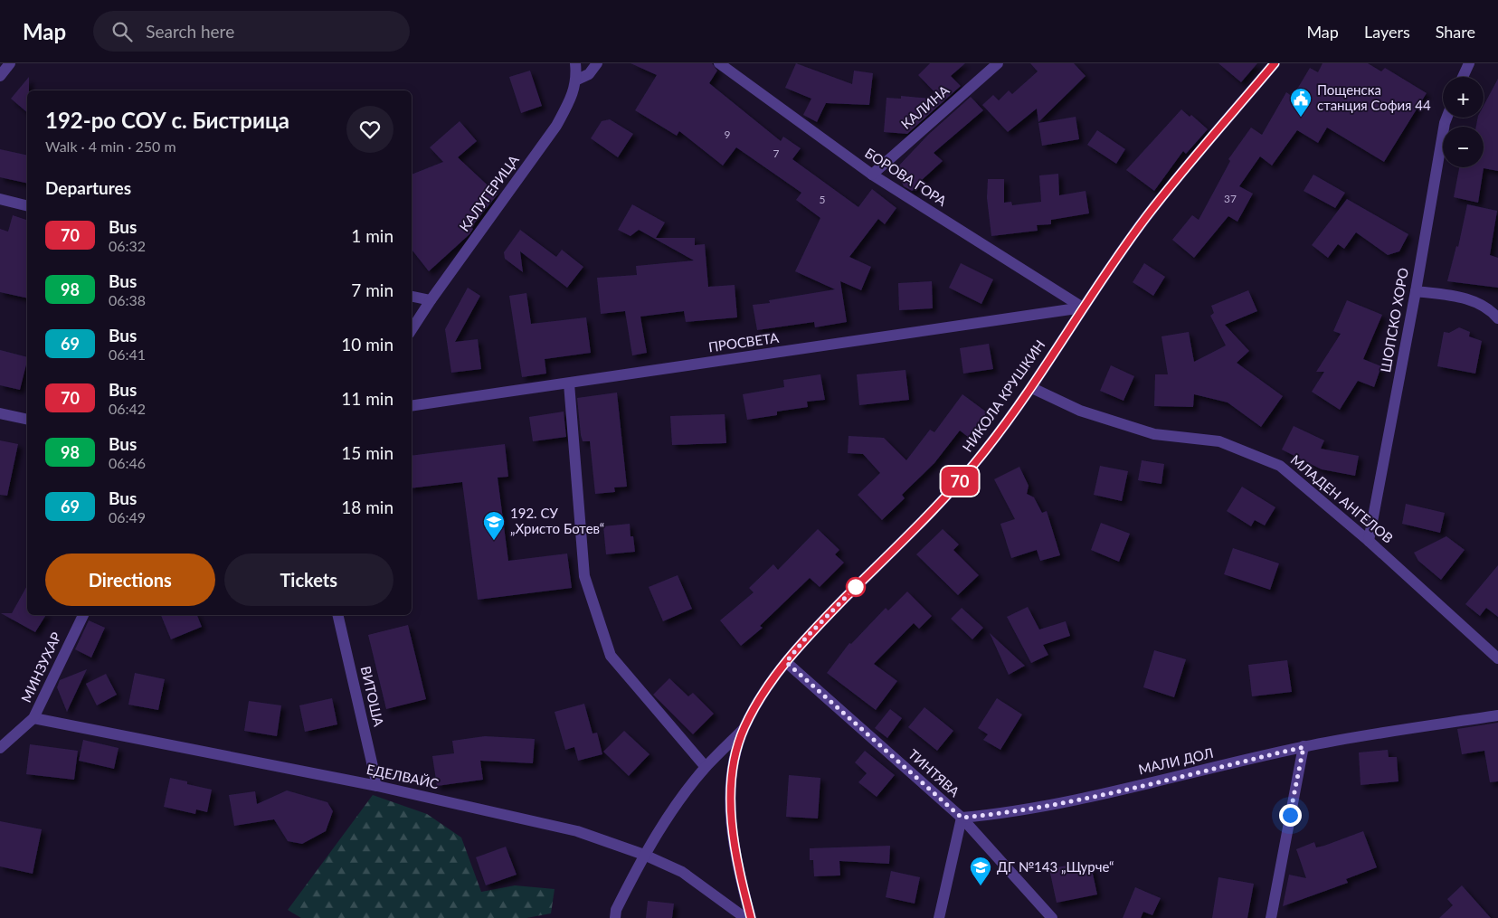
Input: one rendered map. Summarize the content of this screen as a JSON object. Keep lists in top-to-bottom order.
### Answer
{
  "streets": {
    "street": [
      "КАЛИНА",
      "БОРОВА ГОРА",
      "КАЛУГЕРИЦА",
      "ШОПСКО ХОРО",
      "ПРОСВЕТА",
      "НИКОЛА КРУШКИН",
      "МЛАДЕН АНГЕЛОВ",
      "МИНЗУХАР",
      "ВИТОША",
      "МАЛИ ДОЛ",
      "ТИНТЯВА",
      "ЕДЕЛВАЙС"
    ]
  },
  "crossings": [
    ["КАЛИНА", "БОРОВА ГОРА"],
    ["БОРОВА ГОРА", "ПРОСВЕТА"],
    ["БОРОВА ГОРА", "НИКОЛА КРУШКИН"],
    ["ШОПСКО ХОРО", "МЛАДЕН АНГЕЛОВ"],
    ["ПРОСВЕТА", "НИКОЛА КРУШКИН"],
    ["НИКОЛА КРУШКИН", "МЛАДЕН АНГЕЛОВ"],
    ["НИКОЛА КРУШКИН", "ТИНТЯВА"],
    ["МИНЗУХАР", "ЕДЕЛВАЙС"],
    ["ВИТОША", "ЕДЕЛВАЙС"],
    ["МАЛИ ДОЛ", "ТИНТЯВА"]
  ],
  "places": {
    "public building": ["Пощенска станция София 44"],
    "school or university": ["192. СУ „Христо Ботев“", "ДГ №143 „Щурче“"]
  },
  "lines": ["bus line 70"],
  "house_numbers": [
    "9",
    "7",
    "37",
    "5"
  ],
  "page": {
    "header": "Map",
    "search": "Search here",
    "nav": ["Map", "Layers", "Share"],
    "on_map": "70",
    "map_buttons": ["+", "−"],
    "heading": [
      ["192-ро СОУ с. Бистрица", "Walk · 4 min · 250 m"],
      "Departures"
    ],
    "list": [
      {
        "mark": "70",
        "name": "Bus",
        "note": "06:32",
        "value": "1 min"
      },
      {
        "mark": "98",
        "name": "Bus",
        "note": "06:38",
        "value": "7 min"
      },
      {
        "mark": "69",
        "name": "Bus",
        "note": "06:41",
        "value": "10 min"
      },
      {
        "mark": "70",
        "name": "Bus",
        "note": "06:42",
        "value": "11 min"
      },
      {
        "mark": "98",
        "name": "Bus",
        "note": "06:46",
        "value": "15 min"
      },
      {
        "mark": "69",
        "name": "Bus",
        "note": "06:49",
        "value": "18 min"
      }
    ],
    "buttons": ["Directions", "Tickets"]
  }
}
